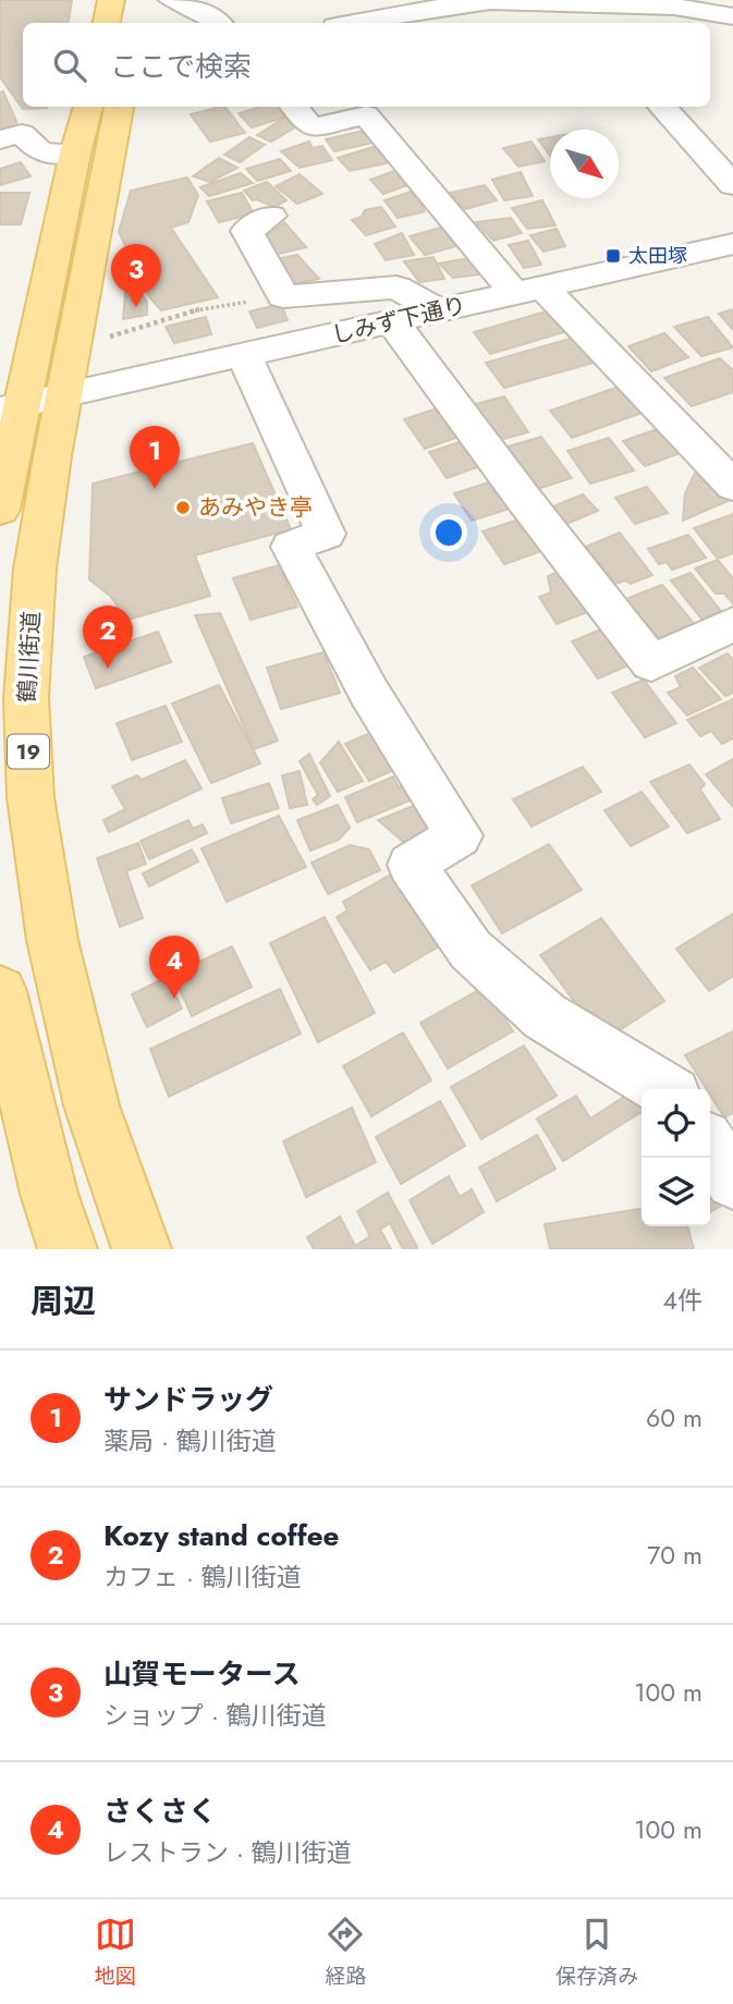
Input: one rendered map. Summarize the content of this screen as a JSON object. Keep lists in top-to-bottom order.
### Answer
{
  "streets": {
    "main road": ["鶴川街道", "19"],
    "street": ["しみず下通り"]
  },
  "crossings": [
    ["しみず下通り", "鶴川街道"]
  ],
  "places": {
    "transit": ["太田塚"],
    "other": ["あみやき亭"]
  },
  "north": "bottom right",
  "page": {
    "search": "ここで検索",
    "pins": [
      "3",
      "1",
      "2",
      "4"
    ],
    "heading": ["周辺", "4件"],
    "list": [
      {
        "mark": "1",
        "name": "サンドラッグ",
        "note": "薬局 · 鶴川街道",
        "value": "60 m"
      },
      {
        "mark": "2",
        "name": "Kozy stand coffee",
        "note": "カフェ · 鶴川街道",
        "value": "70 m"
      },
      {
        "mark": "3",
        "name": "山賀モータース",
        "note": "ショップ · 鶴川街道",
        "value": "100 m"
      },
      {
        "mark": "4",
        "name": "さくさく",
        "note": "レストラン · 鶴川街道",
        "value": "100 m"
      }
    ],
    "nav": ["地図", "経路", "保存済み"]
  }
}
